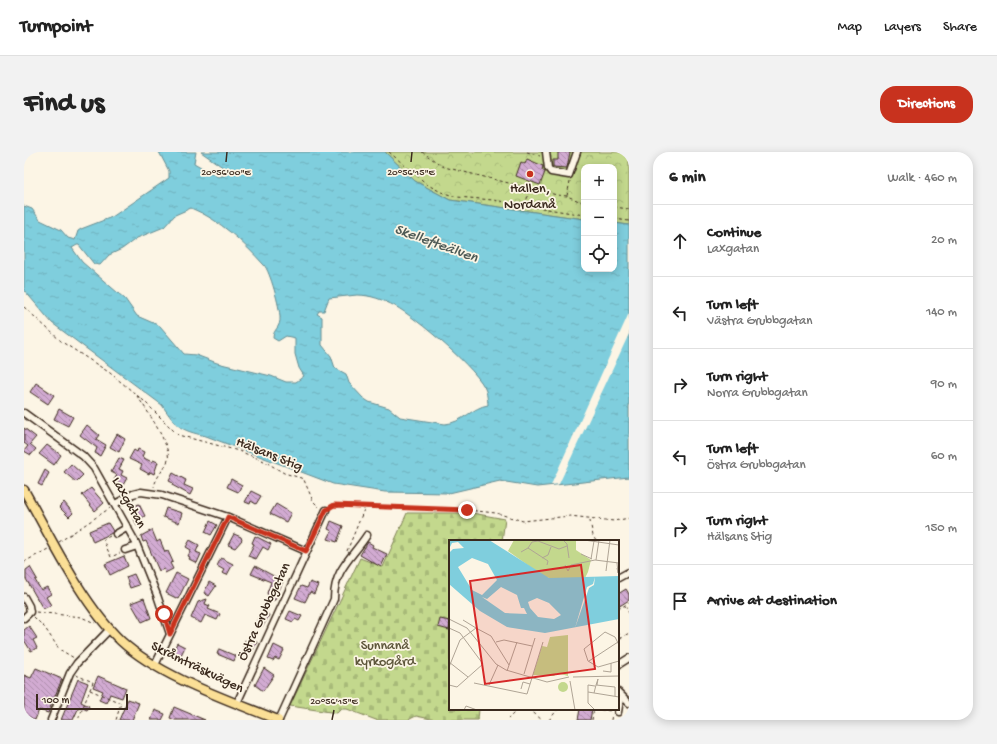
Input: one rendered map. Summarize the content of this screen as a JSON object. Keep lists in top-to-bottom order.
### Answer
{
  "streets": {
    "main road": ["Skråmträskvägen"],
    "street": ["Laxgatan", "Östra Grubbgatan"],
    "path": ["Hälsans Stig"]
  },
  "crossings": [
    ["Hälsans Stig", "Östra Grubbgatan"],
    ["Östra Grubbgatan", "Skråmträskvägen"]
  ],
  "water": ["Skellefteälven"],
  "parks": ["Sunnanå kyrkogård"],
  "places": ["Hallen, Nordanå"],
  "scale_bar": "100 m",
  "page": {
    "header": "Turnpoint",
    "nav": ["Map", "Layers", "Share"],
    "buttons": "Directions",
    "title": "Find us",
    "heading": ["6 min", "Walk · 460 m"],
    "map_buttons": ["+", "−"],
    "list": [
      ["Continue", "Laxgatan", "20 m"],
      ["Turn left", "Västra Grubbgatan", "140 m"],
      ["Turn right", "Norra Grubbgatan", "90 m"],
      ["Turn left", "Östra Grubbgatan", "60 m"],
      ["Turn right", "Hälsans Stig", "150 m"],
      "Arrive at destination"
    ],
    "scale": "100 m"
  },
  "coordinates": ["20°56'00\"E", "20°56'15\"E"]
}
